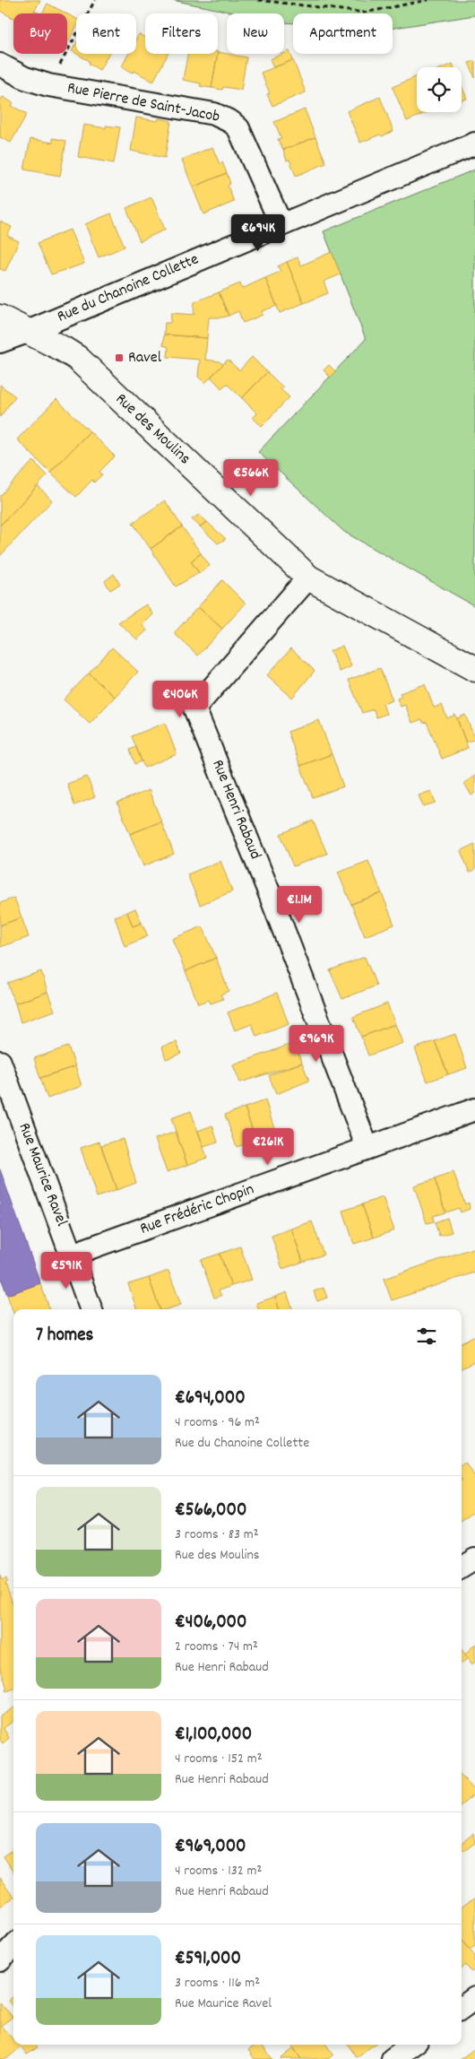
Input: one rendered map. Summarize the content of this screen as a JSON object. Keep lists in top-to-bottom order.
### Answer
{
  "streets": {
    "street": [
      "Rue Pierre de Saint-Jacob",
      "Rue du Chanoine Collette",
      "Rue des Moulins",
      "Rue Henri Rabaud",
      "Rue Maurice Ravel",
      "Rue Frédéric Chopin"
    ]
  },
  "crossings": [
    ["Rue Pierre de Saint-Jacob", "Rue du Chanoine Collette"],
    ["Rue du Chanoine Collette", "Rue des Moulins"],
    ["Rue des Moulins", "Rue Henri Rabaud"],
    ["Rue Henri Rabaud", "Rue Frédéric Chopin"],
    ["Rue Maurice Ravel", "Rue Frédéric Chopin"]
  ],
  "places": {
    "transit": ["Ravel"]
  },
  "page": {
    "chip": [
      "Buy",
      "Rent",
      "Filters",
      "New",
      "Apartment"
    ],
    "price": [
      "€694K",
      "€566K",
      "€406K",
      "€1.1M",
      "€969K",
      "€261K",
      "€591K"
    ],
    "heading": "7 homes",
    "list": [
      {
        "name": "€694,000",
        "note": "4 rooms · 96 m² · Rue du Chanoine Collette"
      },
      {
        "name": "€566,000",
        "note": "3 rooms · 83 m² · Rue des Moulins"
      },
      {
        "name": "€406,000",
        "note": "2 rooms · 74 m² · Rue Henri Rabaud"
      },
      {
        "name": "€1,100,000",
        "note": "4 rooms · 152 m² · Rue Henri Rabaud"
      },
      {
        "name": "€969,000",
        "note": "4 rooms · 132 m² · Rue Henri Rabaud"
      },
      {
        "name": "€591,000",
        "note": "3 rooms · 116 m² · Rue Maurice Ravel"
      }
    ]
  }
}
